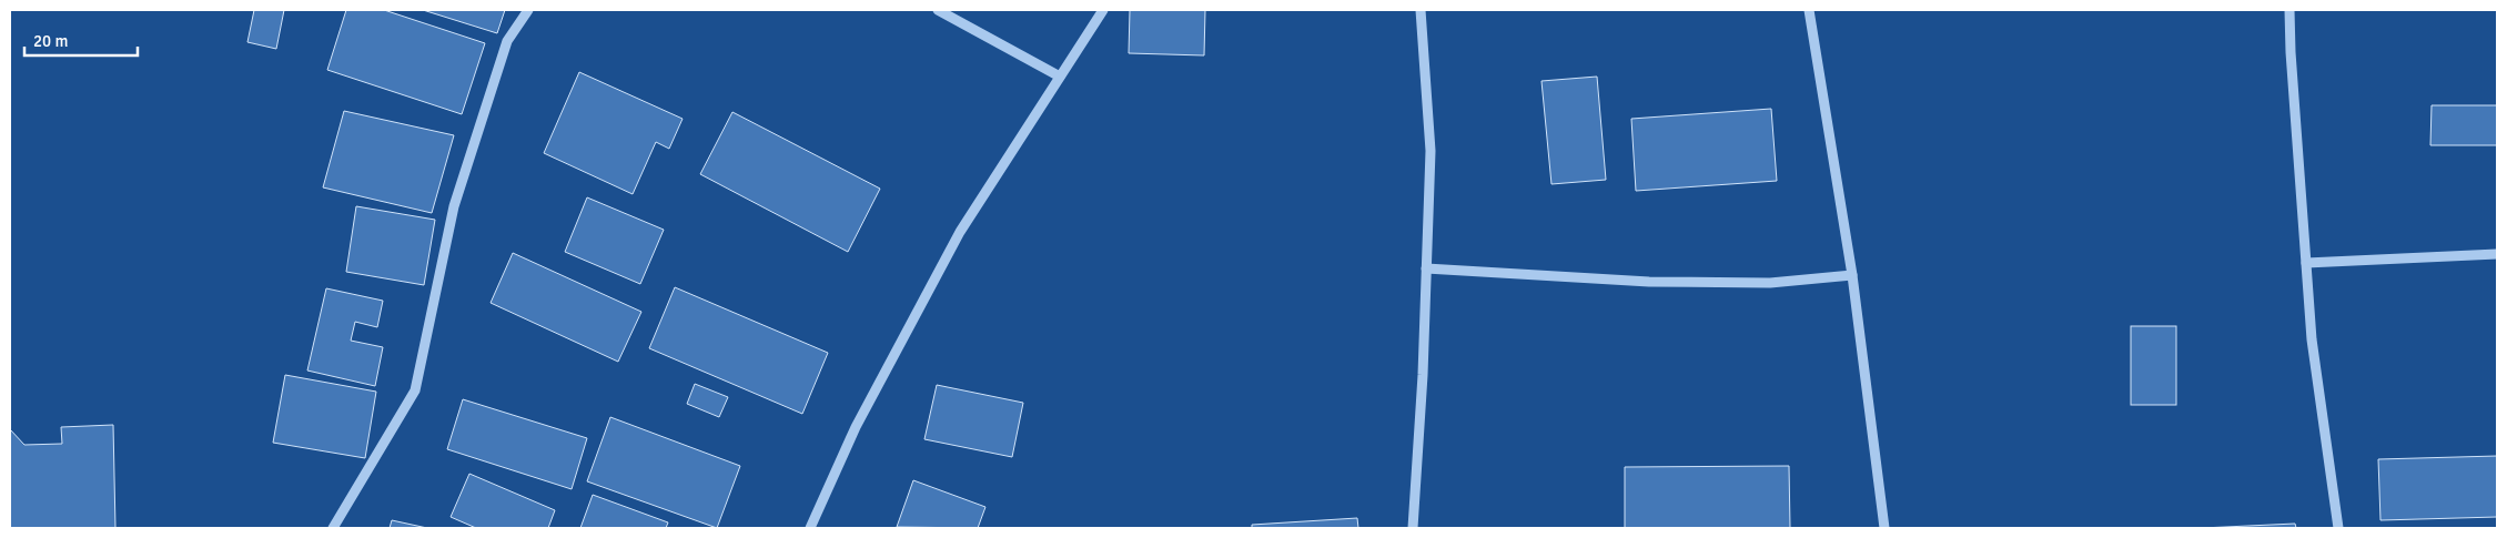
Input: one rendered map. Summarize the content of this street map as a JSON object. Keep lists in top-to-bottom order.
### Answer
{
  "scale_bar": "20 m"
}
